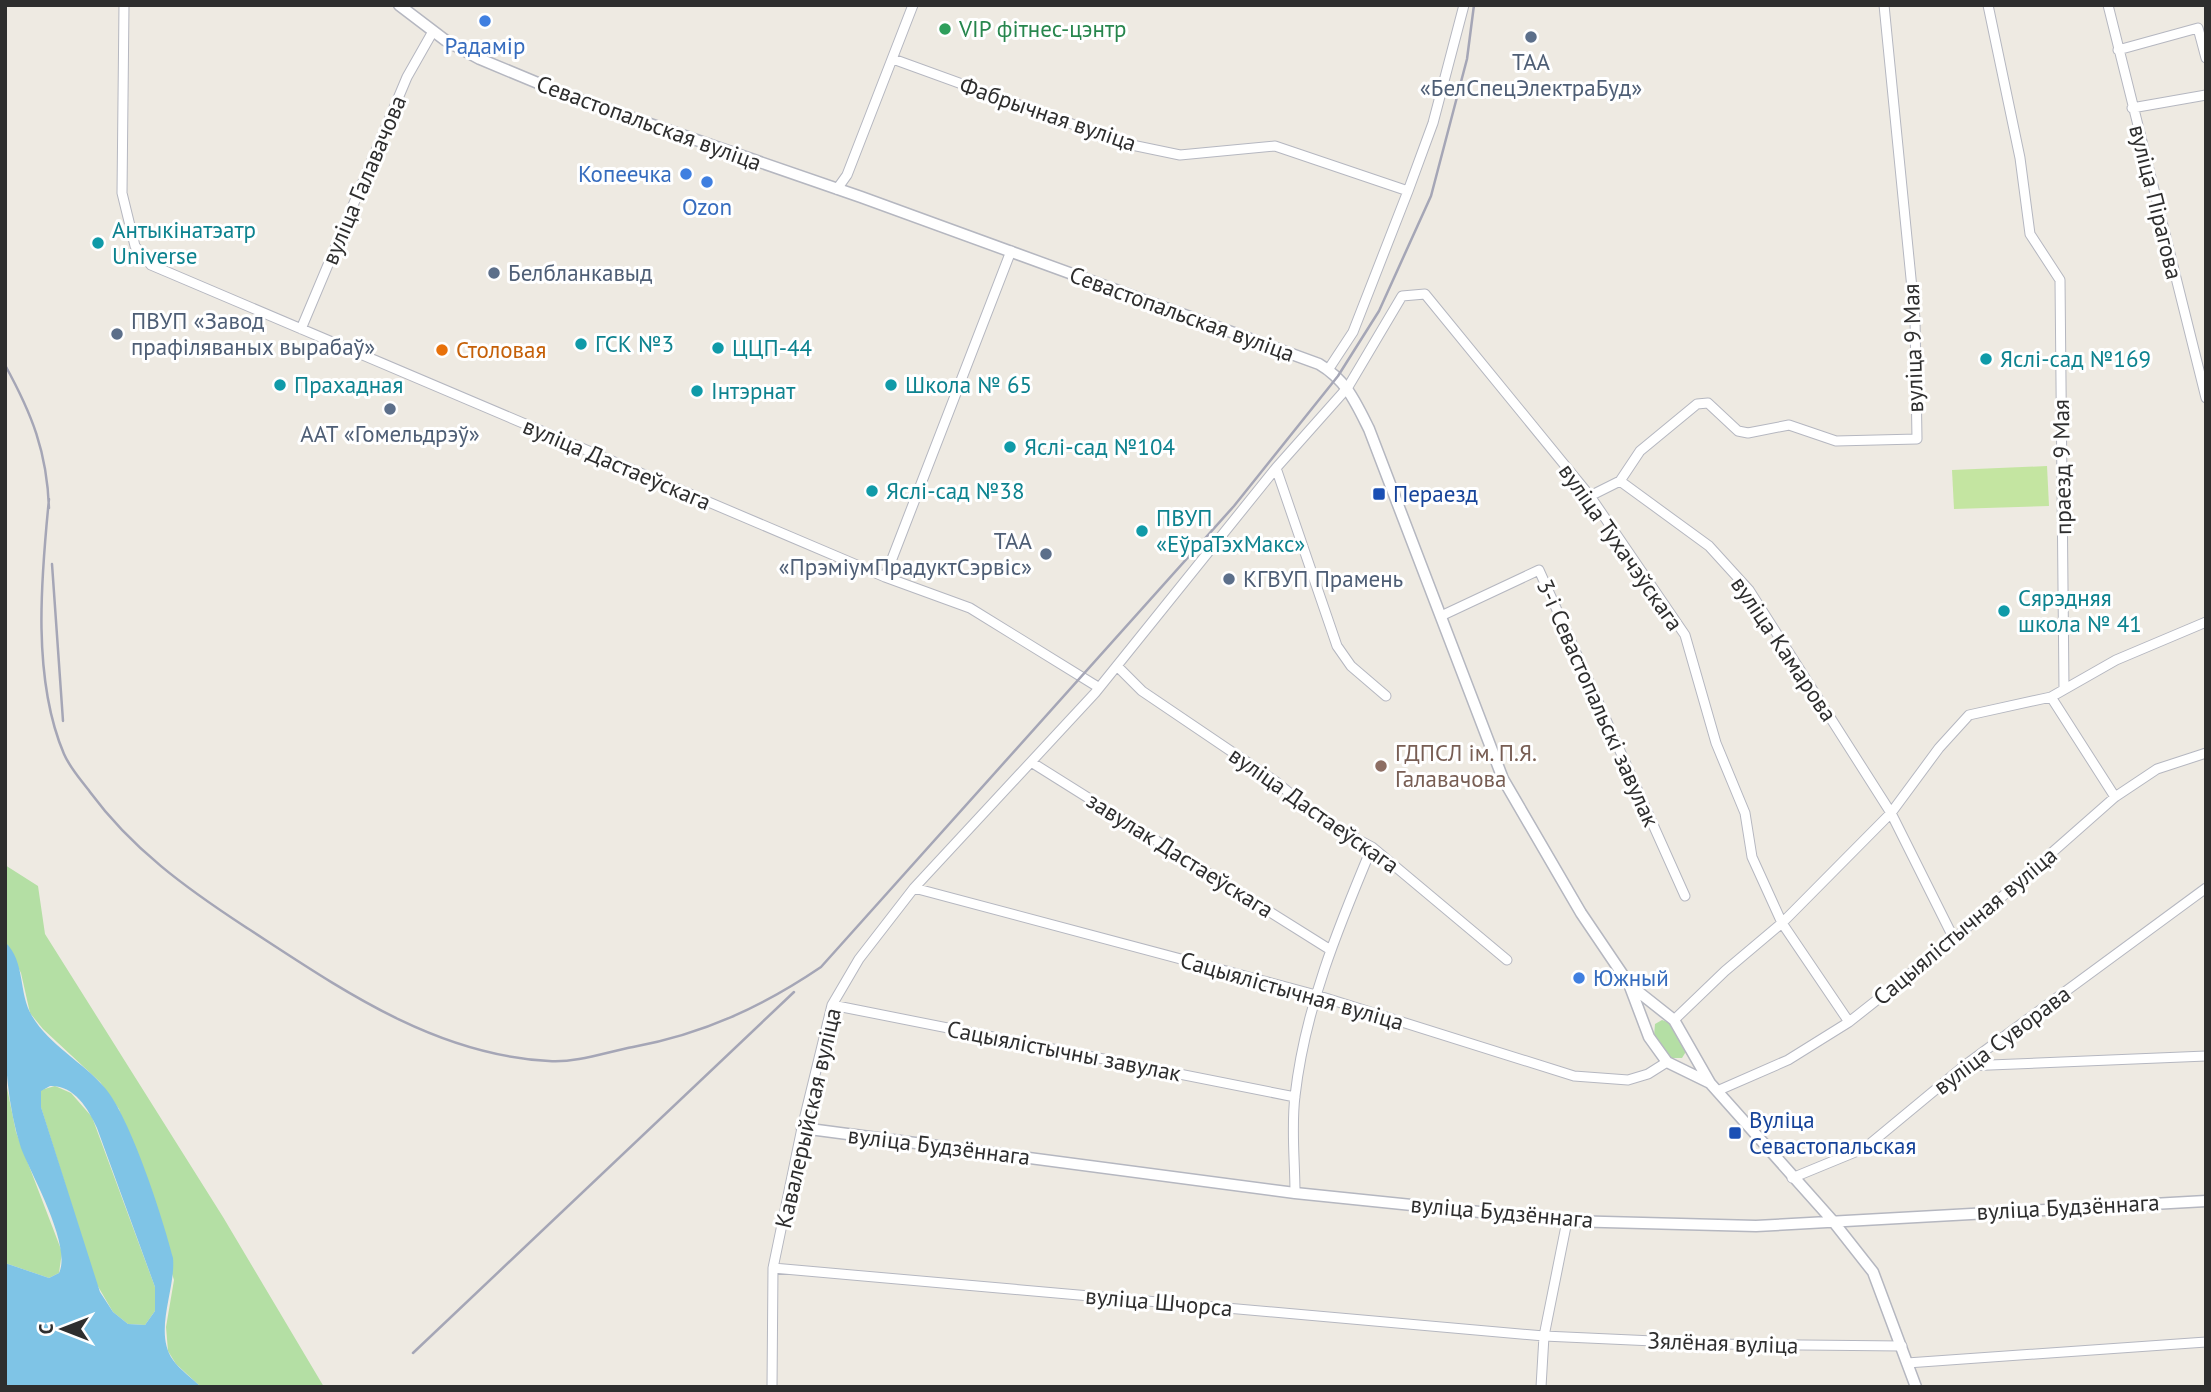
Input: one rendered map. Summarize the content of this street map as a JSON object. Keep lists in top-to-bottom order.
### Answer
{
  "streets": {
    "street": [
      "Фабрычная вуліца",
      "Севастопальская вуліца",
      "вуліца Галавачова",
      "вуліца Пірагова",
      "вуліца 9 Мая",
      "вуліца Дастаеўскага",
      "праезд 9 Мая",
      "вуліца Тухачэўскага",
      "вуліца Камарова",
      "3-і Севастопальскі завулак",
      "завулак Дастаеўскага",
      "Сацыялістычная вуліца",
      "вуліца Суворава",
      "Сацыялістычны завулак",
      "Кавалерыйская вуліца",
      "вуліца Будзённага",
      "вуліца Шчорса",
      "Зялёная вуліца"
    ]
  },
  "crossings": [
    ["Севастопальская вуліца", "вуліца Галавачова"],
    ["Севастопальская вуліца", "вуліца Тухачэўскага"],
    ["Севастопальская вуліца", "3-і Севастопальскі завулак"],
    ["Севастопальская вуліца", "Сацыялістычная вуліца"],
    ["Севастопальская вуліца", "вуліца Суворава"],
    ["Севастопальская вуліца", "Кавалерыйская вуліца"],
    ["Севастопальская вуліца", "вуліца Будзённага"],
    ["Севастопальская вуліца", "Зялёная вуліца"],
    ["вуліца Галавачова", "вуліца Дастаеўскага"],
    ["вуліца 9 Мая", "вуліца Тухачэўскага"],
    ["вуліца 9 Мая", "вуліца Камарова"],
    ["вуліца Дастаеўскага", "Кавалерыйская вуліца"],
    ["вуліца Тухачэўскага", "Сацыялістычная вуліца"],
    ["вуліца Тухачэўскага", "Кавалерыйская вуліца"],
    ["вуліца Камарова", "Сацыялістычная вуліца"],
    ["завулак Дастаеўскага", "Кавалерыйская вуліца"],
    ["Сацыялістычная вуліца", "Кавалерыйская вуліца"],
    ["Сацыялістычны завулак", "Кавалерыйская вуліца"],
    ["Кавалерыйская вуліца", "вуліца Будзённага"],
    ["Кавалерыйская вуліца", "вуліца Шчорса"],
    ["вуліца Шчорса", "Зялёная вуліца"]
  ],
  "places": {
    "other": [
      "Радамір",
      "VIP фітнес-цэнтр",
      "ТАА «БелСпецЭлектраБуд»",
      "Копеечка",
      "Ozon",
      "Антыкінатэатр Universe",
      "Белбланкавыд",
      "ПВУП «Завод прафіляваных вырабаў»",
      "ГСК №3",
      "ЦЦП-44",
      "Столовая",
      "Яслі-сад №169",
      "Прахадная",
      "Школа № 65",
      "Інтэрнат",
      "ААТ «Гомельдрэў»",
      "Яслі-сад №104",
      "Яслі-сад №38",
      "ПВУП «ЕўраТэхМакс»",
      "ТАА «ПрэміумПрадуктСэрвіс»",
      "КГВУП Прамень",
      "Сярэдняя школа № 41",
      "ГДПСЛ ім. П.Я. Галавачова",
      "Южный"
    ],
    "transit": ["Пераезд", "Вуліца Севастопальская"]
  },
  "north": "left"
}
